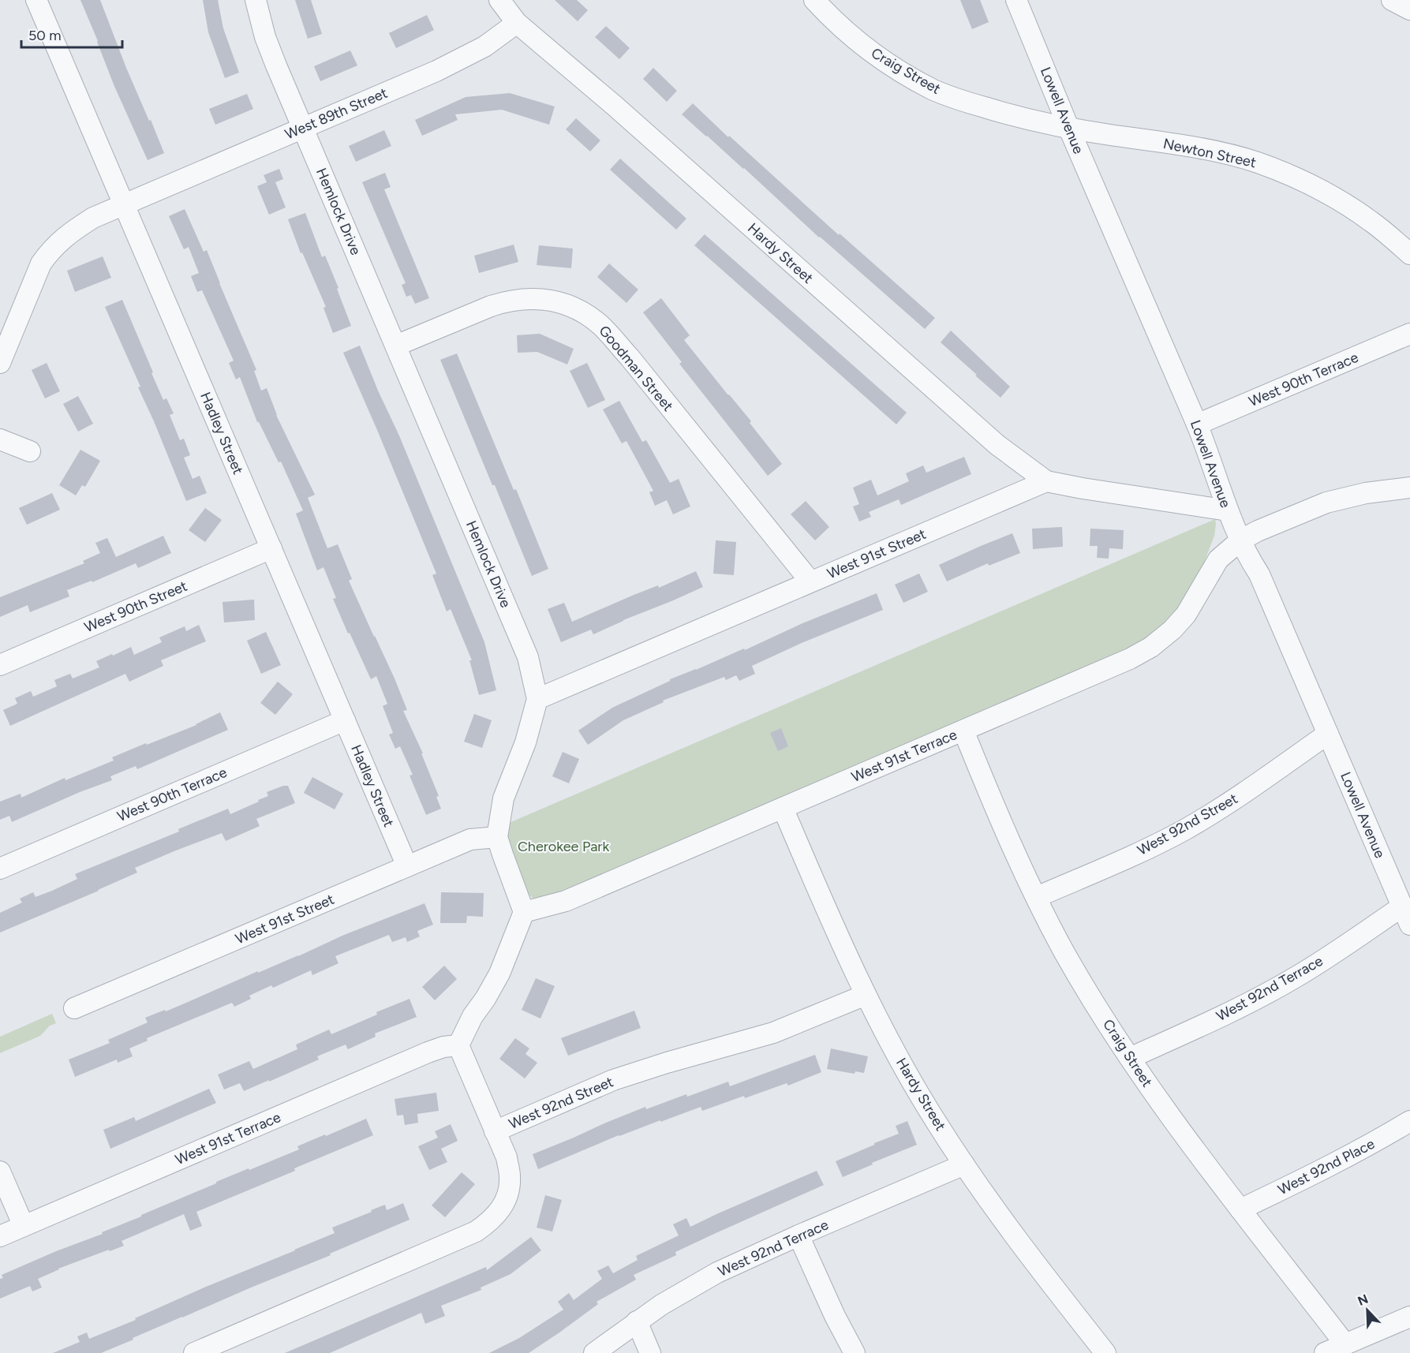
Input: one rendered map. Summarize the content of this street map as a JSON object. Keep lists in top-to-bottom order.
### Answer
{
  "streets": {
    "street": [
      "Craig Street",
      "Lowell Avenue",
      "West 89th Street",
      "Newton Street",
      "Hemlock Drive",
      "Hardy Street",
      "Goodman Street",
      "West 90th Terrace",
      "Hadley Street",
      "West 91st Street",
      "West 90th Street",
      "West 91st Terrace",
      "West 92nd Street",
      "West 92nd Terrace",
      "West 92nd Place"
    ]
  },
  "crossings": [
    ["Craig Street", "Lowell Avenue"],
    ["Craig Street", "Newton Street"],
    ["Craig Street", "West 91st Terrace"],
    ["Craig Street", "West 92nd Street"],
    ["Craig Street", "West 92nd Terrace"],
    ["Craig Street", "West 92nd Place"],
    ["Lowell Avenue", "Newton Street"],
    ["Lowell Avenue", "West 90th Terrace"],
    ["Lowell Avenue", "West 91st Terrace"],
    ["Lowell Avenue", "West 92nd Street"],
    ["Lowell Avenue", "West 92nd Terrace"],
    ["West 89th Street", "Hemlock Drive"],
    ["West 89th Street", "Hardy Street"],
    ["West 89th Street", "Hadley Street"],
    ["Hemlock Drive", "Goodman Street"],
    ["Hemlock Drive", "West 91st Street"],
    ["Hemlock Drive", "West 91st Terrace"],
    ["Hardy Street", "West 91st Street"],
    ["Hardy Street", "West 91st Terrace"],
    ["Hardy Street", "West 92nd Street"],
    ["Hardy Street", "West 92nd Terrace"],
    ["Goodman Street", "West 91st Street"],
    ["West 90th Terrace", "Hadley Street"],
    ["Hadley Street", "West 91st Street"],
    ["Hadley Street", "West 90th Street"]
  ],
  "parks": ["Cherokee Park"],
  "scale_bar": "50 m",
  "north": "top left"
}
